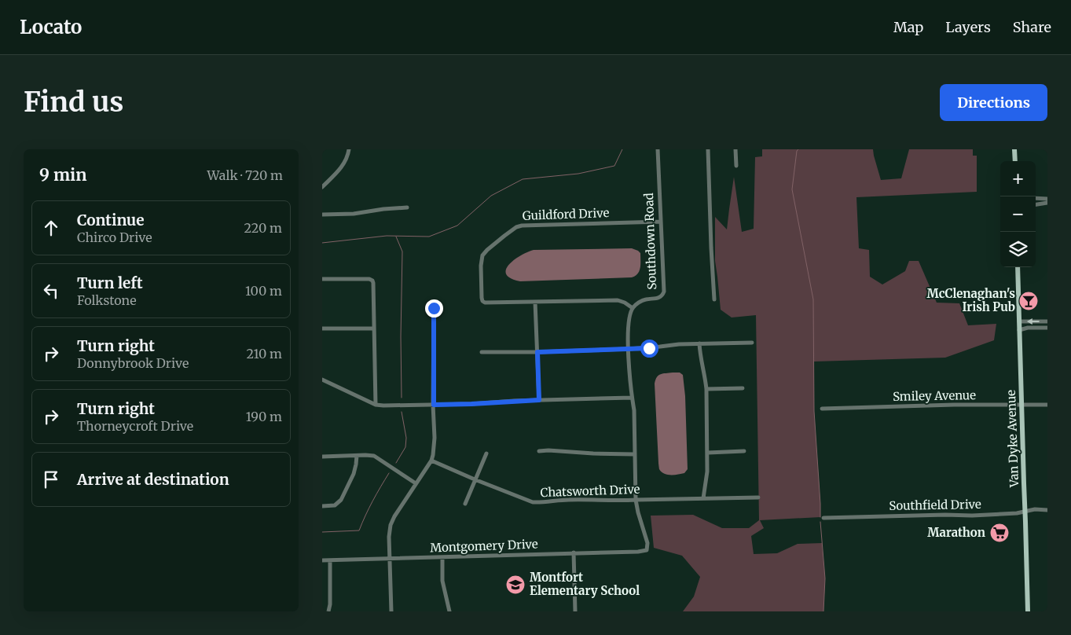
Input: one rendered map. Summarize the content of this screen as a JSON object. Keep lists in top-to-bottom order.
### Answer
{
  "streets": {
    "main road": ["Van Dyke Avenue"],
    "street": [
      "Guildford Drive",
      "Southdown Road",
      "Smiley Avenue",
      "Chatsworth Drive",
      "Southfield Drive",
      "Montgomery Drive"
    ]
  },
  "crossings": [
    ["Guildford Drive", "Southdown Road"],
    ["Smiley Avenue", "Van Dyke Avenue"],
    ["Van Dyke Avenue", "Southfield Drive"],
    ["Chatsworth Drive", "Montgomery Drive"]
  ],
  "places": {
    "bar": ["McClenaghan's Irish Pub"],
    "supermarket": ["Marathon"],
    "school or university": ["Montfort Elementary School"]
  },
  "page": {
    "header": "Locato",
    "nav": ["Map", "Layers", "Share"],
    "buttons": "Directions",
    "title": "Find us",
    "heading": ["9 min", "Walk · 720 m"],
    "map_buttons": ["+", "−"],
    "list": [
      ["Continue", "Chirco Drive", "220 m"],
      ["Turn left", "Folkstone", "100 m"],
      ["Turn right", "Donnybrook Drive", "210 m"],
      ["Turn right", "Thorneycroft Drive", "190 m"],
      "Arrive at destination"
    ]
  }
}
